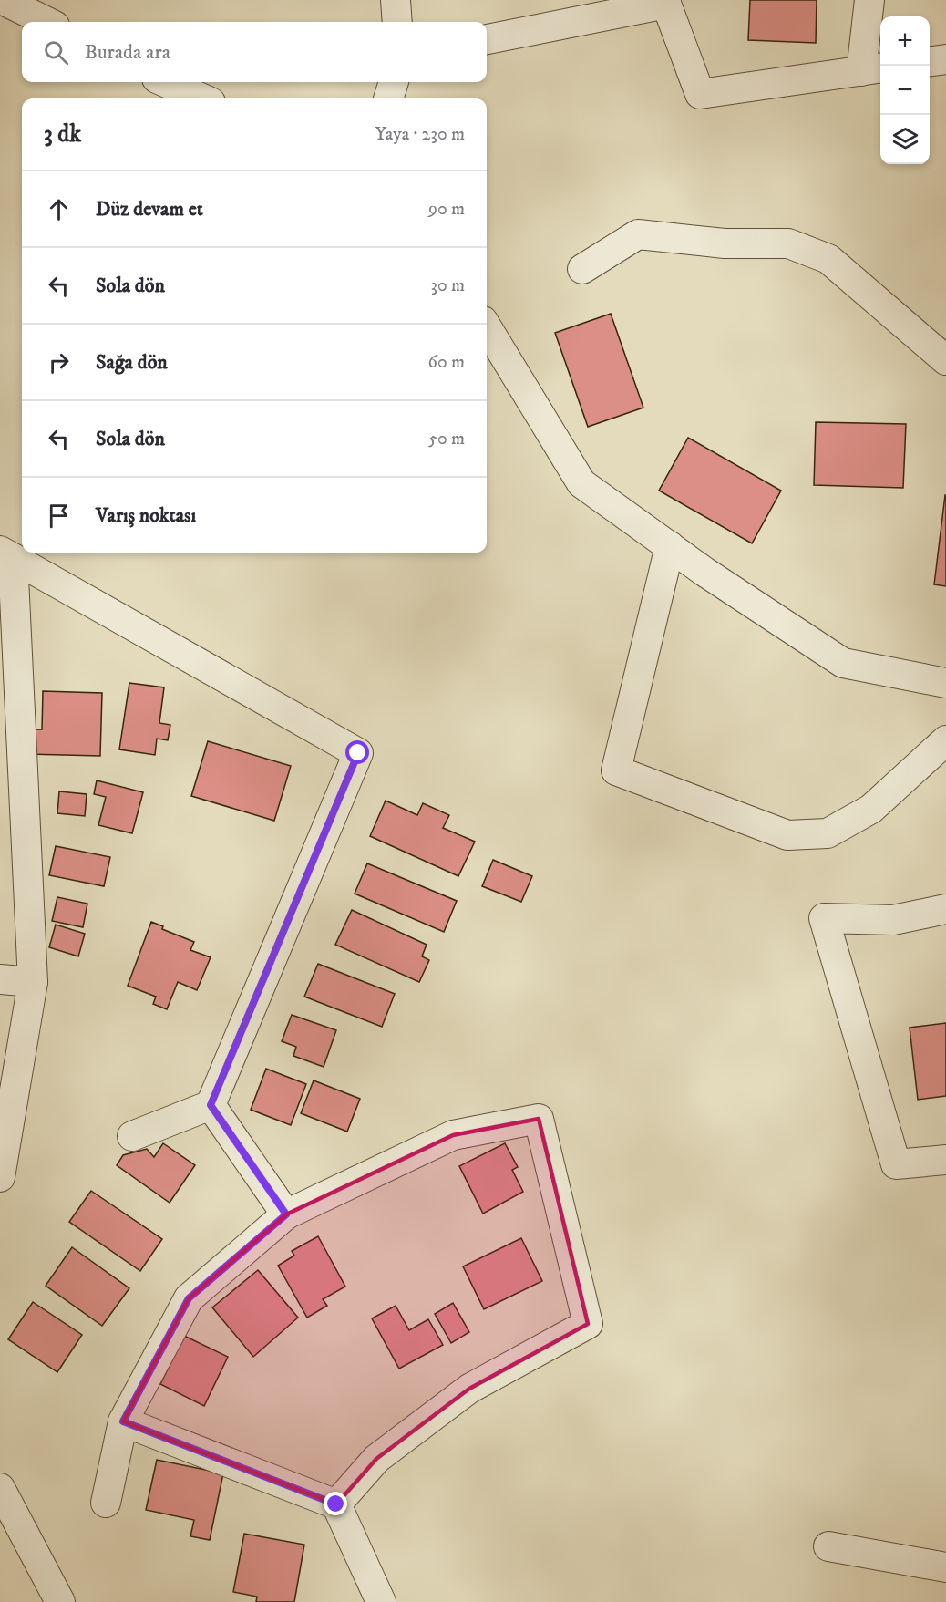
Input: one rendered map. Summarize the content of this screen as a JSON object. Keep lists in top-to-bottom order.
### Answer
{
  "page": {
    "map_buttons": ["+", "−"],
    "search": "Burada ara",
    "heading": ["3 dk", "Yaya · 230 m"],
    "list": [
      ["Düz devam et", "90 m"],
      ["Sola dön", "30 m"],
      ["Sağa dön", "60 m"],
      ["Sola dön", "50 m"],
      "Varış noktası"
    ]
  }
}
